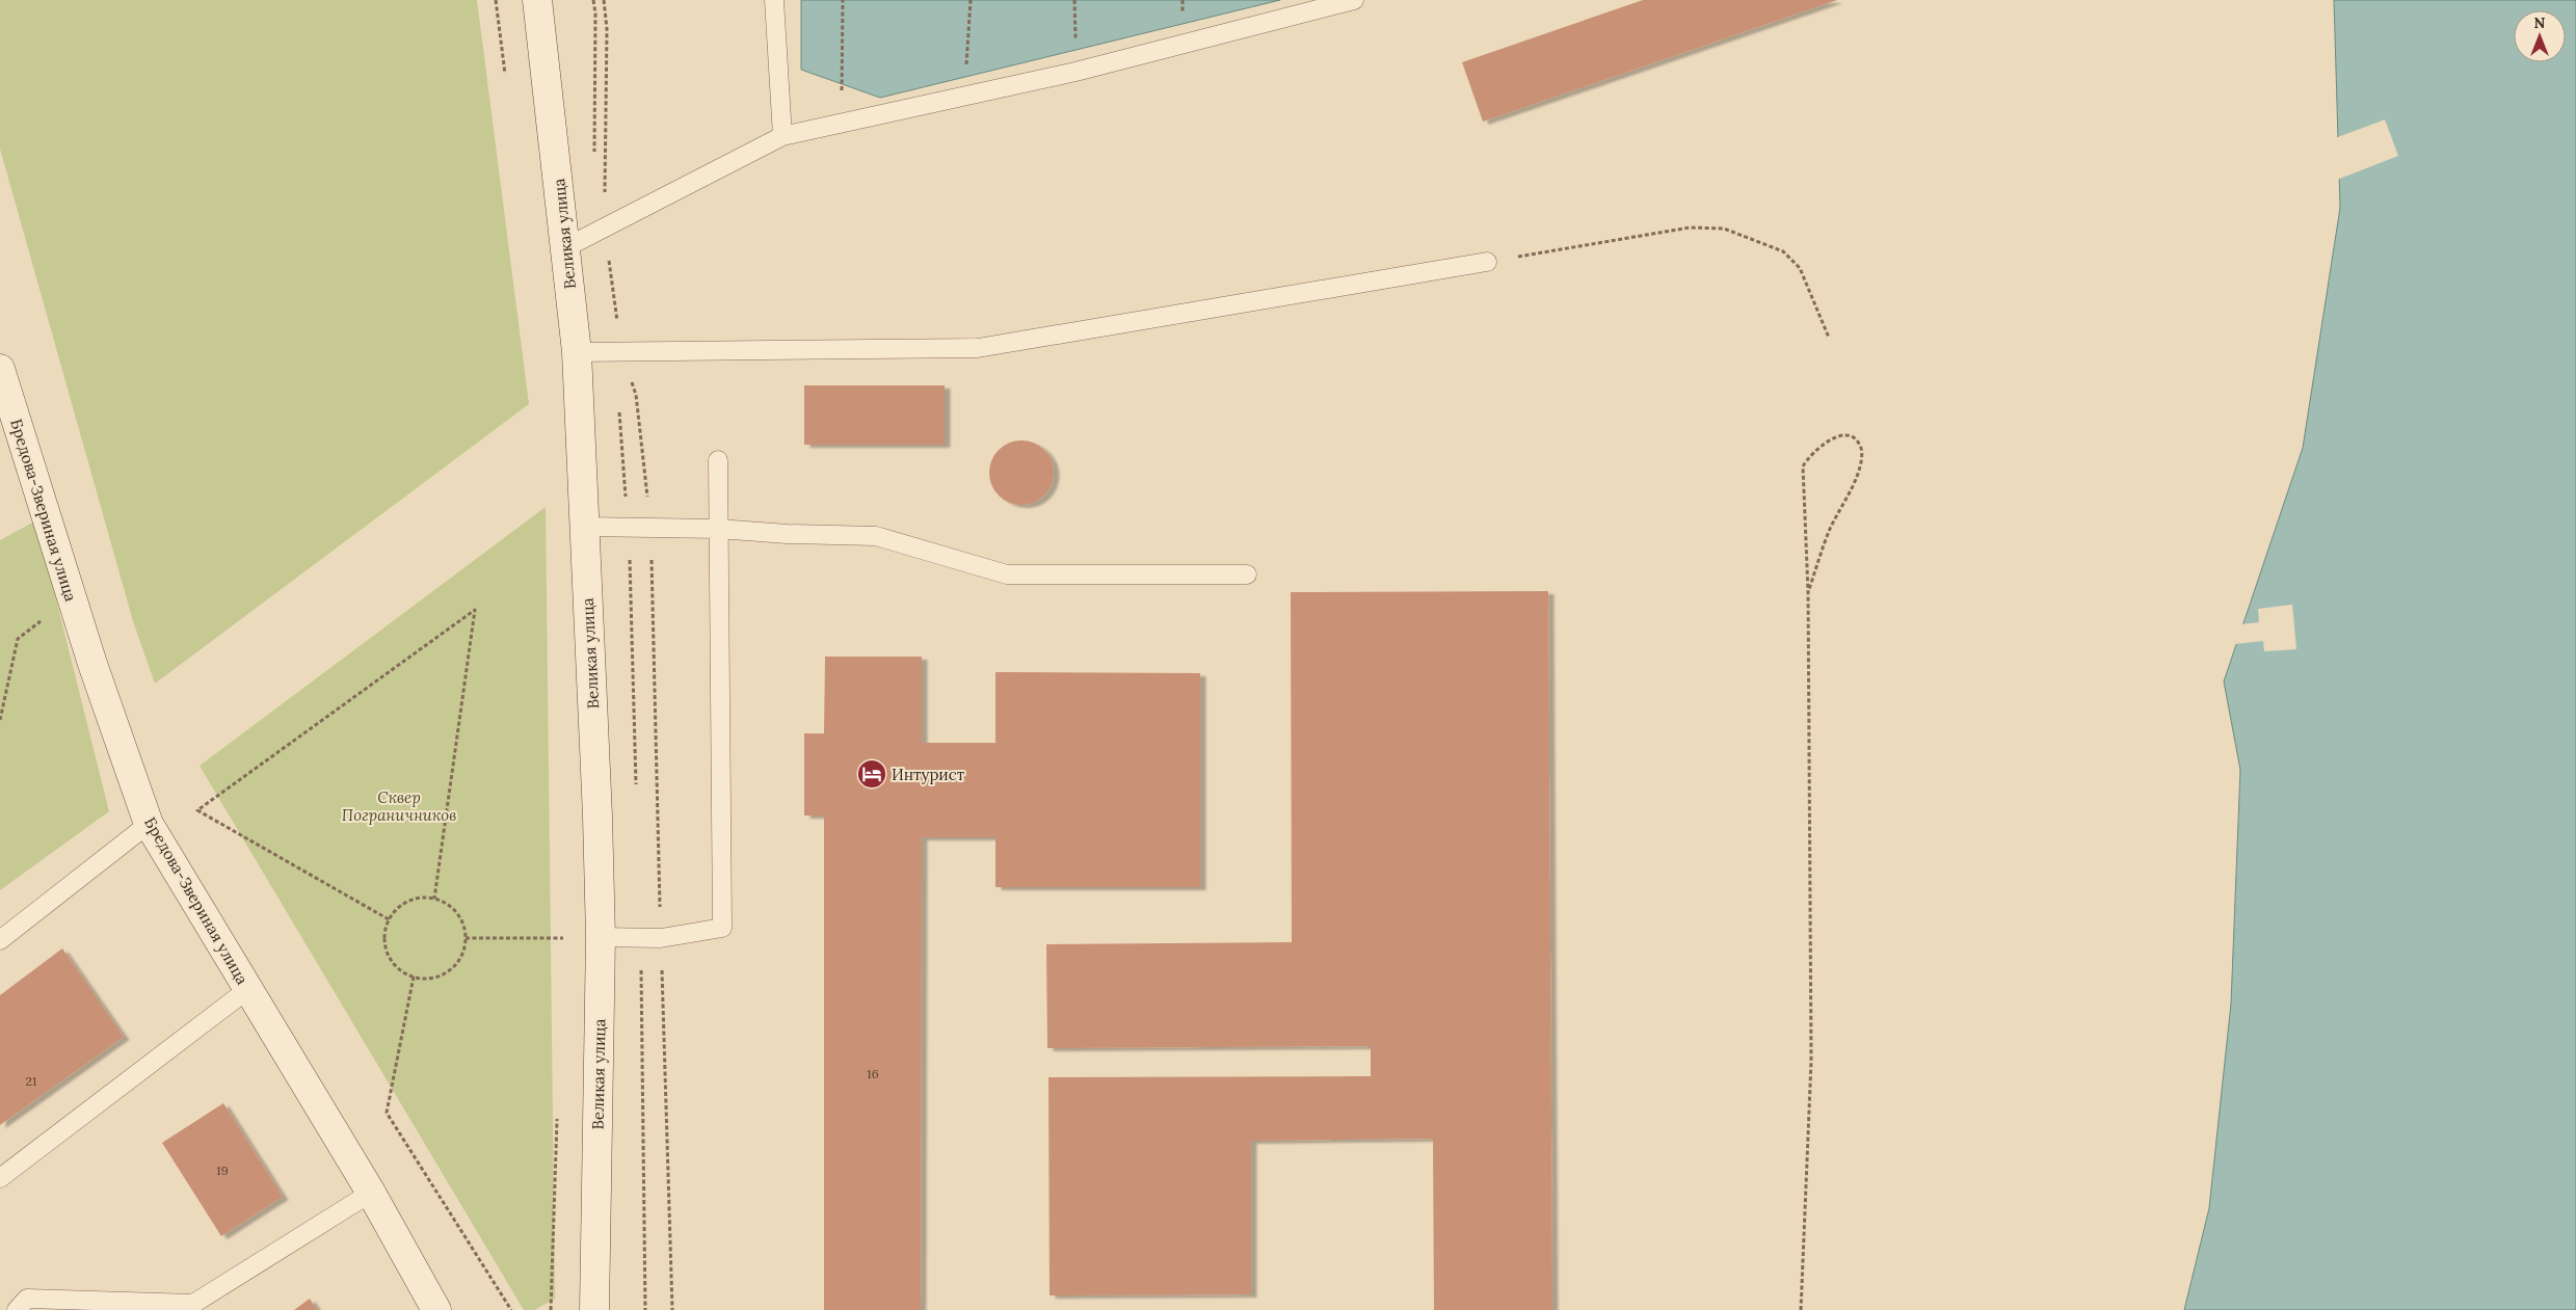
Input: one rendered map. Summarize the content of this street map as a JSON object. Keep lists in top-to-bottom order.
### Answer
{
  "streets": {
    "main road": ["Великая улица", "Бредова-Звериная улица"]
  },
  "parks": ["Сквер Пограничников"],
  "places": {
    "hotel": ["Интурист"]
  },
  "house_numbers": ["16", "21", "19"],
  "north": "top"
}
